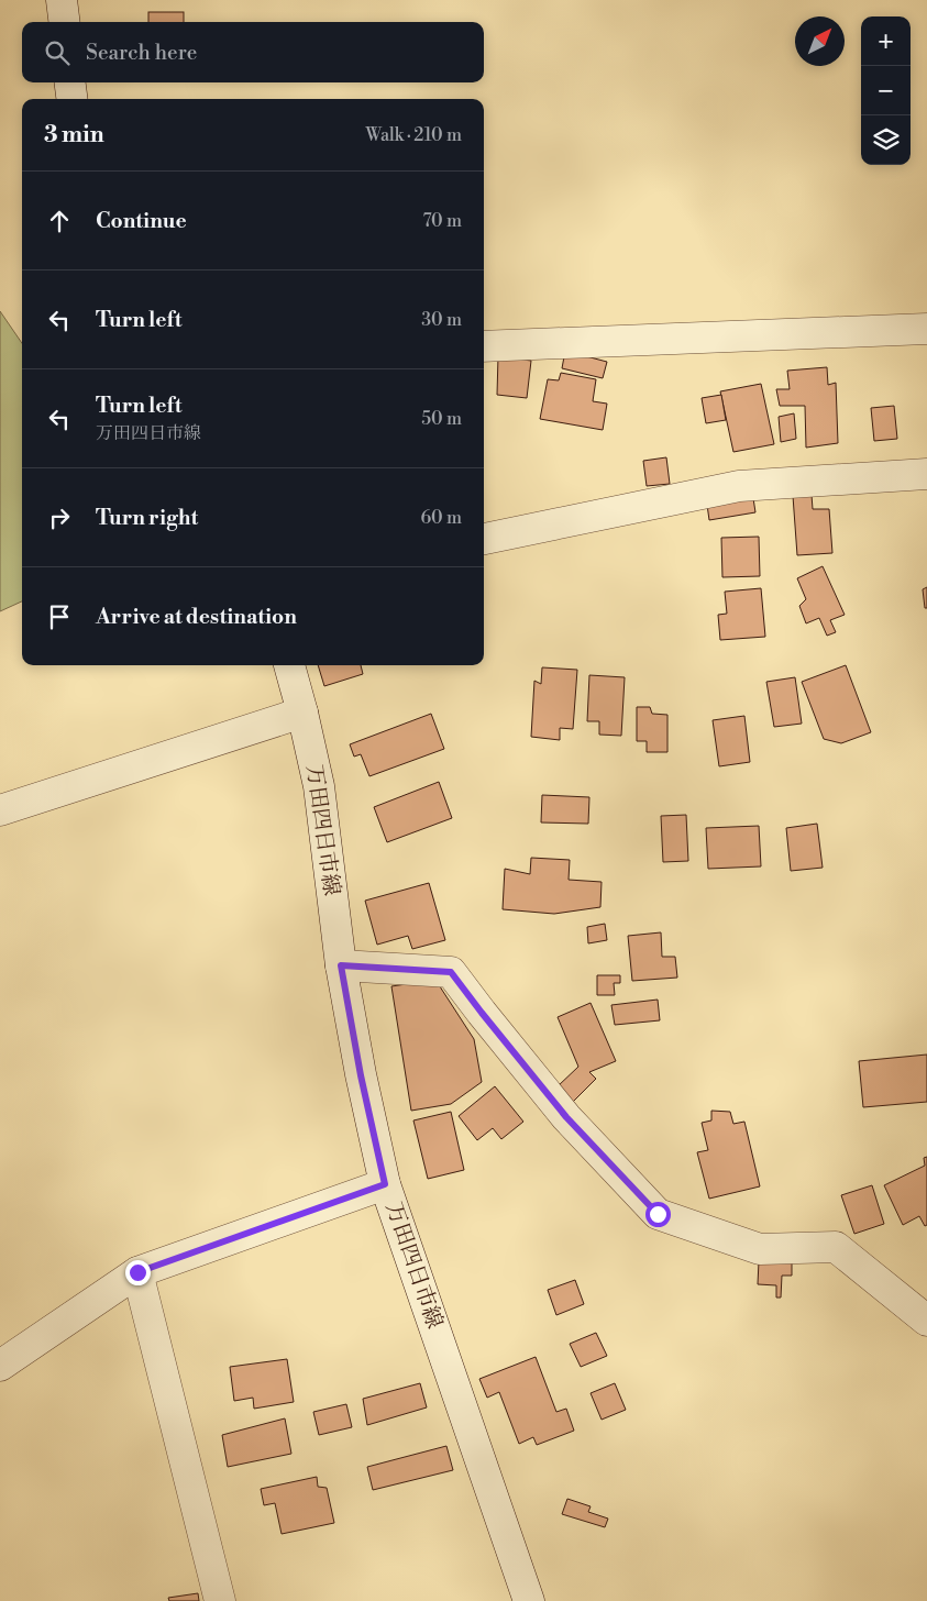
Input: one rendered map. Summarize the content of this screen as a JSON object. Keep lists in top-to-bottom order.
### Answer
{
  "streets": {
    "street": ["万田四日市線"]
  },
  "north": "top right",
  "page": {
    "map_buttons": ["+", "−"],
    "search": "Search here",
    "heading": ["3 min", "Walk · 210 m"],
    "list": [
      ["Continue", "70 m"],
      ["Turn left", "30 m"],
      ["Turn left", "万田四日市線", "50 m"],
      ["Turn right", "60 m"],
      "Arrive at destination"
    ]
  }
}
